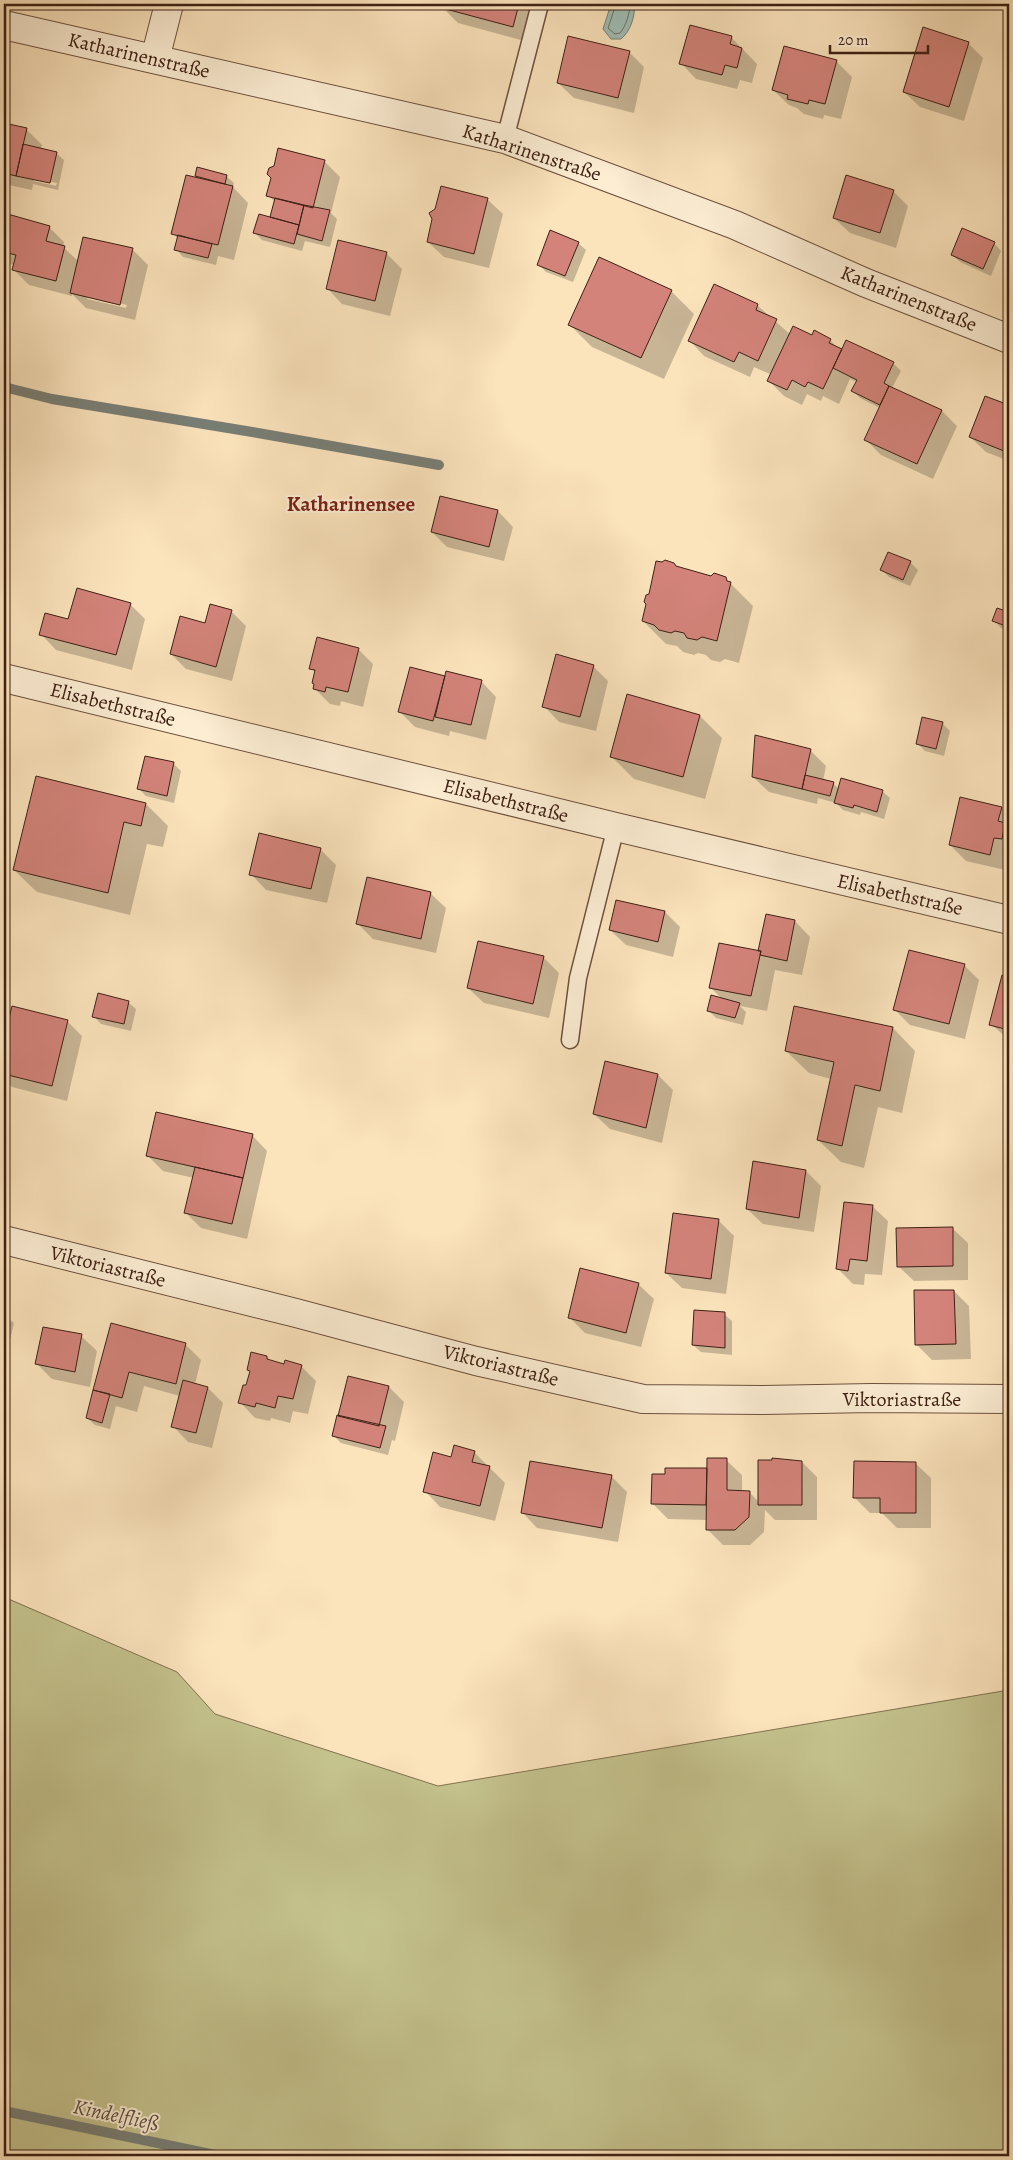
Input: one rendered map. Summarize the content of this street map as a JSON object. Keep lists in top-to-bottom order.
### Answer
{
  "streets": {
    "street": ["Katharinenstraße", "Elisabethstraße", "Viktoriastraße"]
  },
  "districts": ["Katharinensee"],
  "water": ["Kindelfließ"],
  "scale_bar": "20 m"
}
